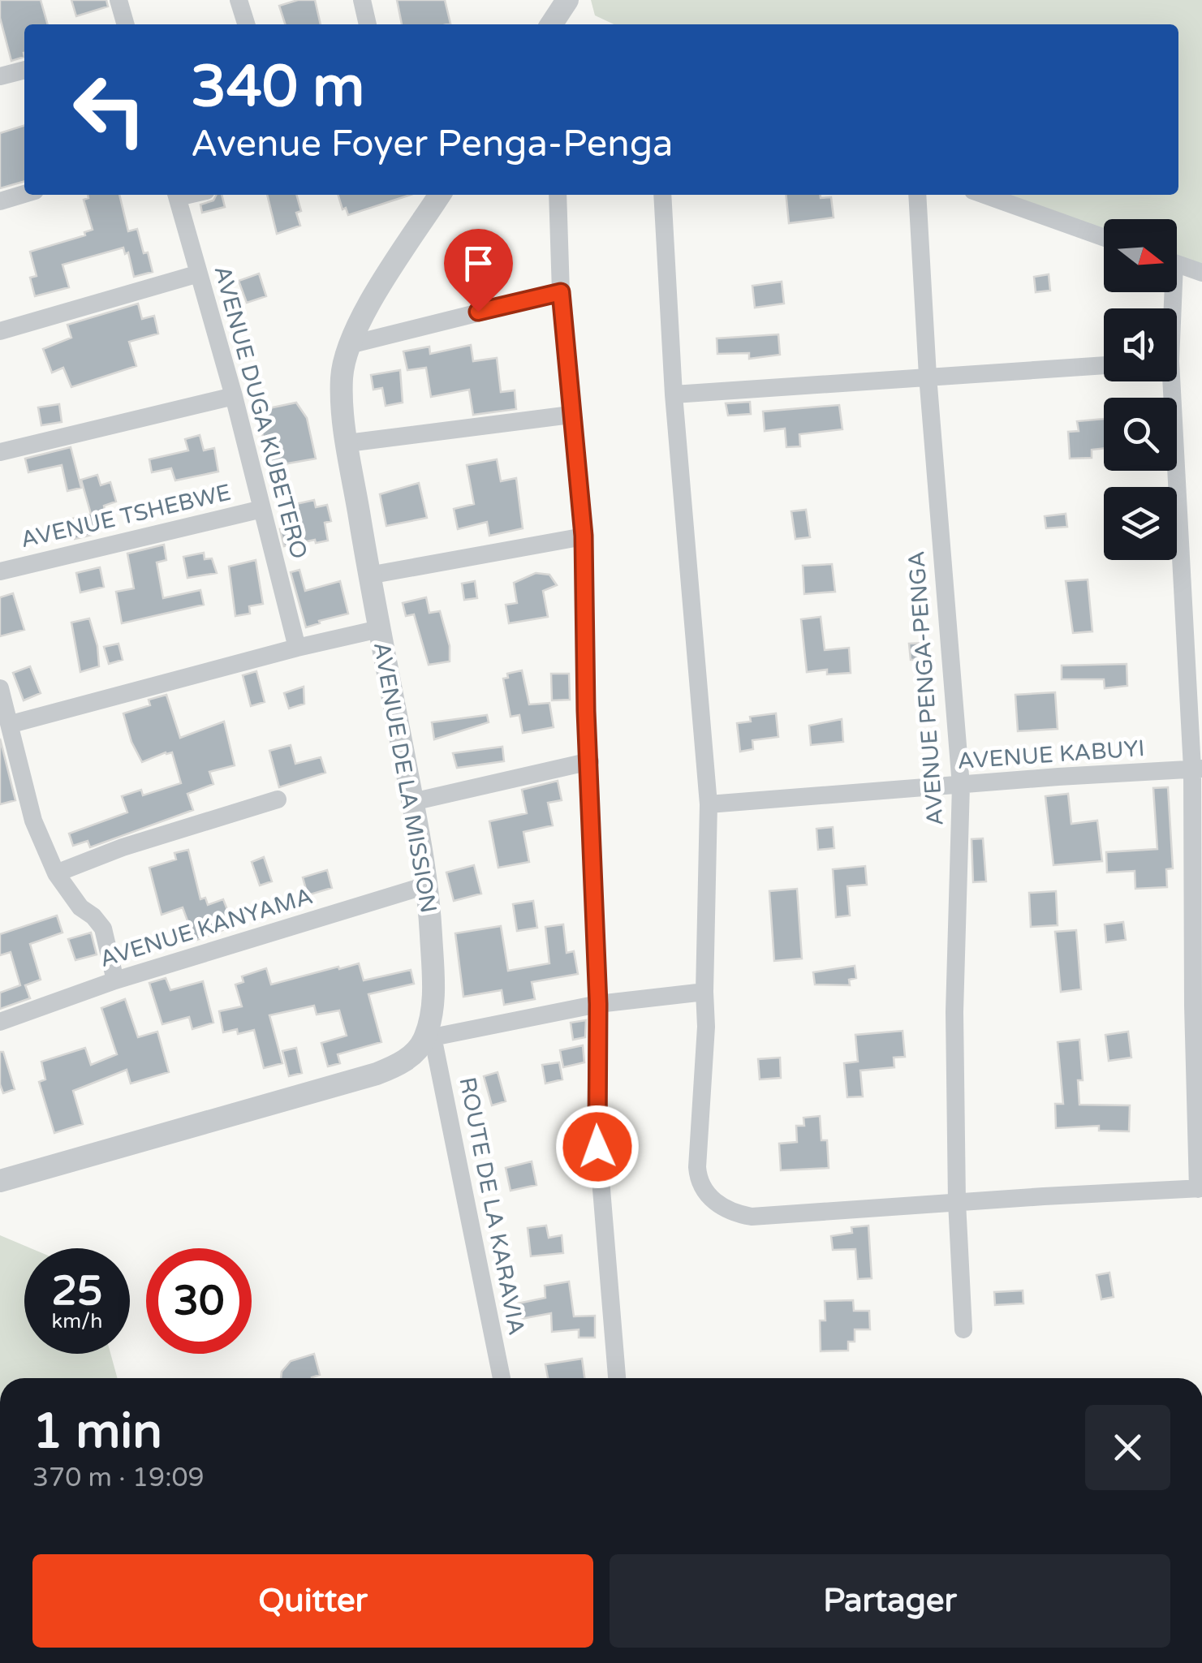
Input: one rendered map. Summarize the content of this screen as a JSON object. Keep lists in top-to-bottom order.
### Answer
{
  "streets": {
    "street": [
      "AVENUE DUGA KUBETERO",
      "AVENUE TSHEBWE",
      "AVENUE PENGA-PENGA",
      "AVENUE KABUYI",
      "AVENUE DE LA MISSION",
      "AVENUE KANYAMA",
      "ROUTE DE LA KARAVIA"
    ]
  },
  "crossings": [
    ["AVENUE DUGA KUBETERO", "AVENUE TSHEBWE"],
    ["AVENUE PENGA-PENGA", "AVENUE KABUYI"],
    ["AVENUE DE LA MISSION", "AVENUE KANYAMA"],
    ["AVENUE DE LA MISSION", "ROUTE DE LA KARAVIA"]
  ],
  "north": "right",
  "page": {
    "turn": ["340 m", "Avenue Foyer Penga-Penga"],
    "speed": "25 km/h",
    "limit": "30",
    "heading": ["1 min", "370 m · 19:09"],
    "buttons": ["Quitter", "Partager"]
  }
}
